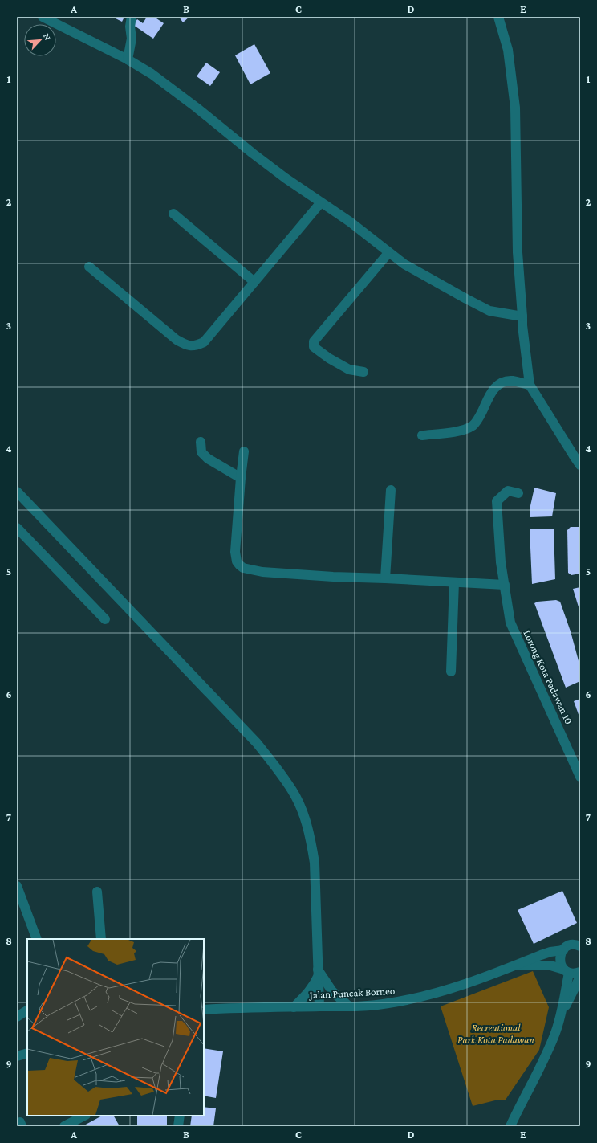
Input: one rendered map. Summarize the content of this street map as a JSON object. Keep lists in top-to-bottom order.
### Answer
{
  "streets": {
    "street": ["Lorong Kota Padawan 10", "Jalan Puncak Borneo"]
  },
  "parks": ["Recreational Park Kota Padawan"],
  "north": "top right",
  "grid": {
    "columns": [
      "A",
      "B",
      "C",
      "D",
      "E"
    ],
    "rows": [
      "1",
      "2",
      "3",
      "4",
      "5",
      "6",
      "7",
      "8",
      "9"
    ]
  }
}
